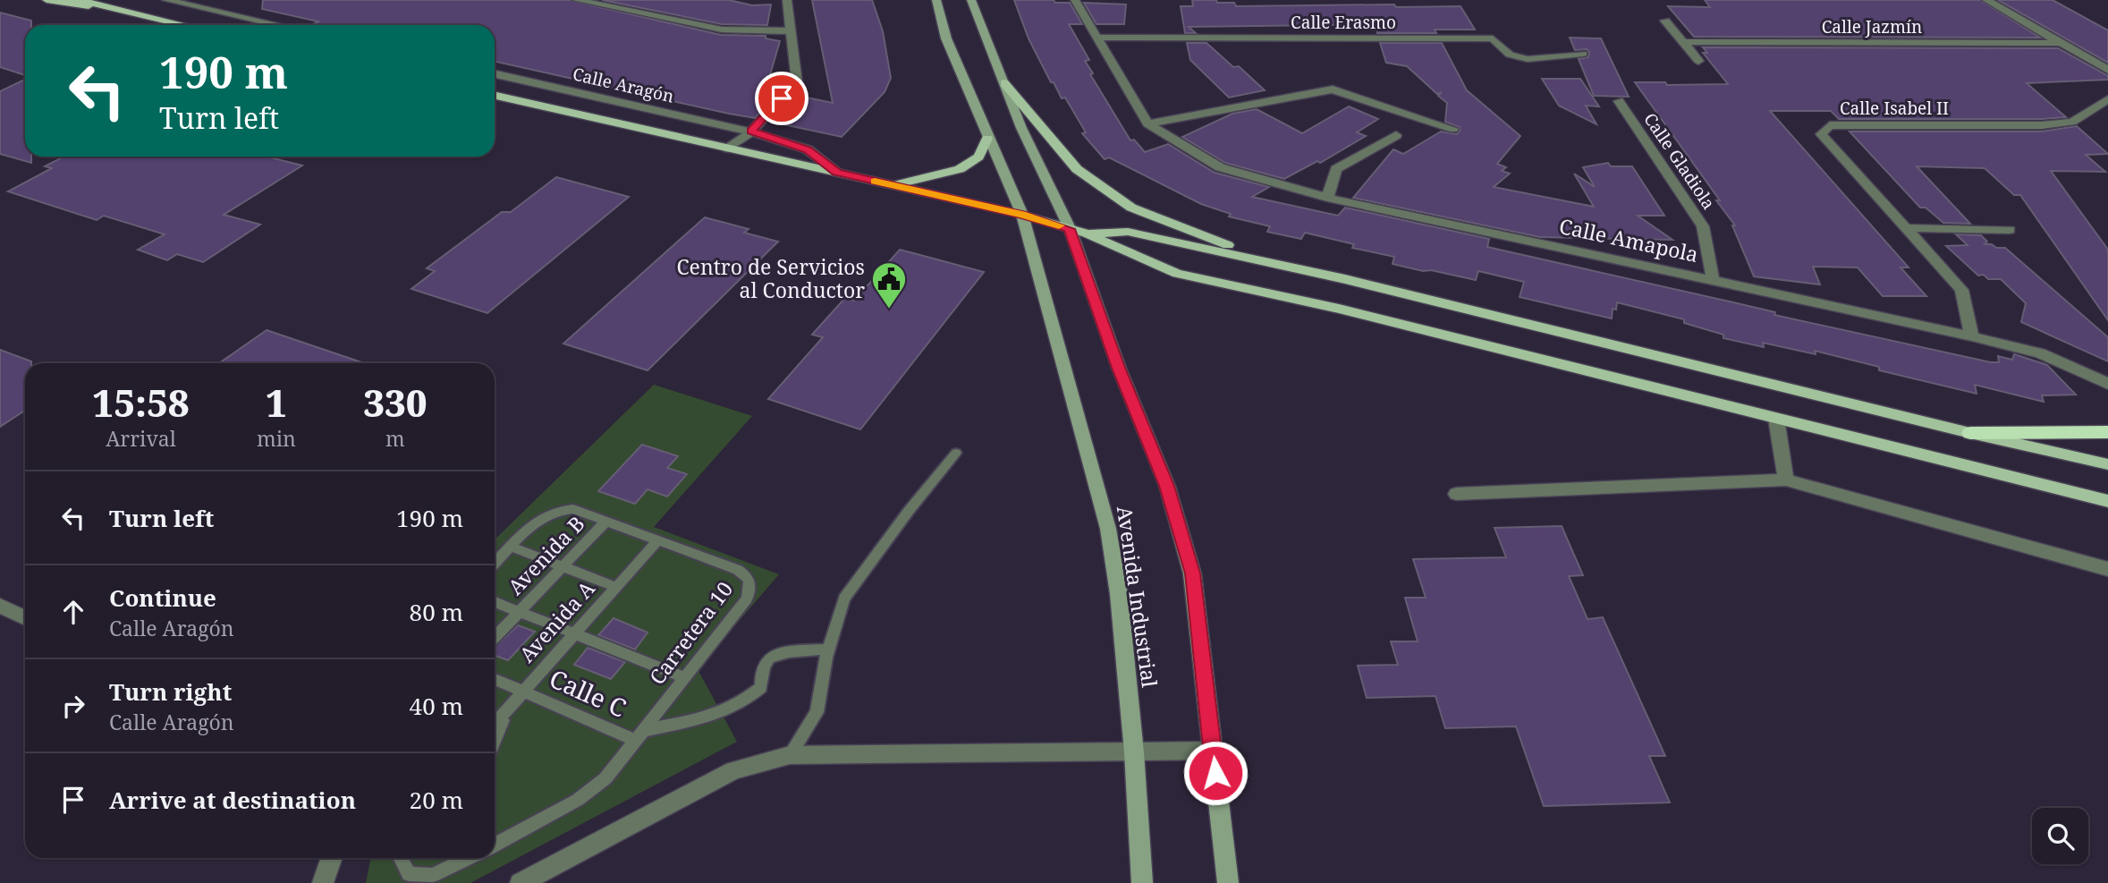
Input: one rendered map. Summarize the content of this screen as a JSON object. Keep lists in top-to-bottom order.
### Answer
{
  "streets": {
    "street": [
      "Calle Erasmo",
      "Calle Jazmín",
      "Calle Aragón",
      "Calle Isabel II",
      "Calle Gladiola",
      "Calle Amapola",
      "Avenida Industrial"
    ],
    "lane": [
      "Avenida B",
      "Avenida A",
      "Carretera 10",
      "Calle C"
    ]
  },
  "crossings": [
    ["Calle Erasmo", "Calle Amapola"],
    ["Calle Isabel II", "Calle Amapola"],
    ["Calle Gladiola", "Calle Amapola"],
    ["Avenida B", "Carretera 10"],
    ["Avenida A", "Carretera 10"],
    ["Avenida A", "Calle C"],
    ["Carretera 10", "Calle C"]
  ],
  "places": {
    "public building": ["Centro de Servicios al Conductor"]
  },
  "page": {
    "turn": ["190 m", "Turn left"],
    "eta": [
      "15:58",
      "Arrival",
      "1",
      "min",
      "330",
      "m"
    ],
    "list": [
      {
        "name": "Turn left",
        "value": "190 m"
      },
      {
        "name": "Continue",
        "note": "Calle Aragón",
        "value": "80 m"
      },
      {
        "name": "Turn right",
        "note": "Calle Aragón",
        "value": "40 m"
      },
      {
        "name": "Arrive at destination",
        "value": "20 m"
      }
    ]
  }
}
